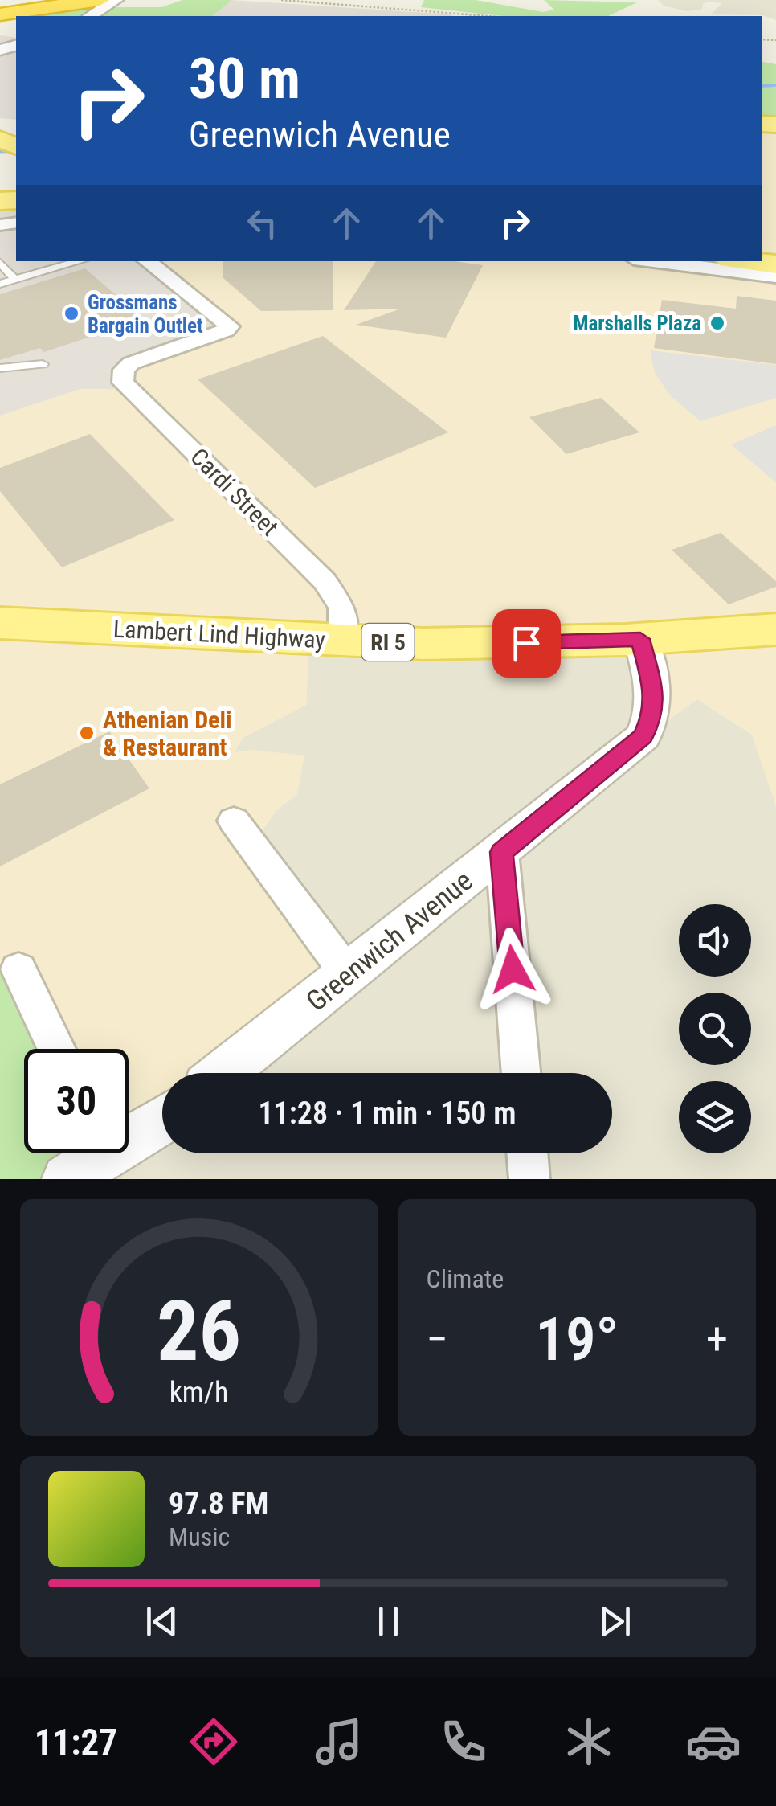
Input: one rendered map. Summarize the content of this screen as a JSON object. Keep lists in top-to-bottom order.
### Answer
{
  "streets": {
    "main road": ["Lambert Lind Highway", "RI 5"],
    "street": ["Cardi Street", "Greenwich Avenue"]
  },
  "crossings": [
    ["Cardi Street", "Lambert Lind Highway"],
    ["Lambert Lind Highway", "Greenwich Avenue"]
  ],
  "places": ["Grossmans Bargain Outlet", "Marshalls Plaza", "Athenian Deli & Restaurant"],
  "page": {
    "turn": ["30 m", "Greenwich Avenue"],
    "limit": "30",
    "trip": "11:28 · 1 min · 150 m",
    "tile": "Climate",
    "heat": ["−", "19°", "+"],
    "song": ["97.8 FM", "Music"],
    "tabs": "11:27",
    "gauge": ["26", "km/h"]
  }
}
